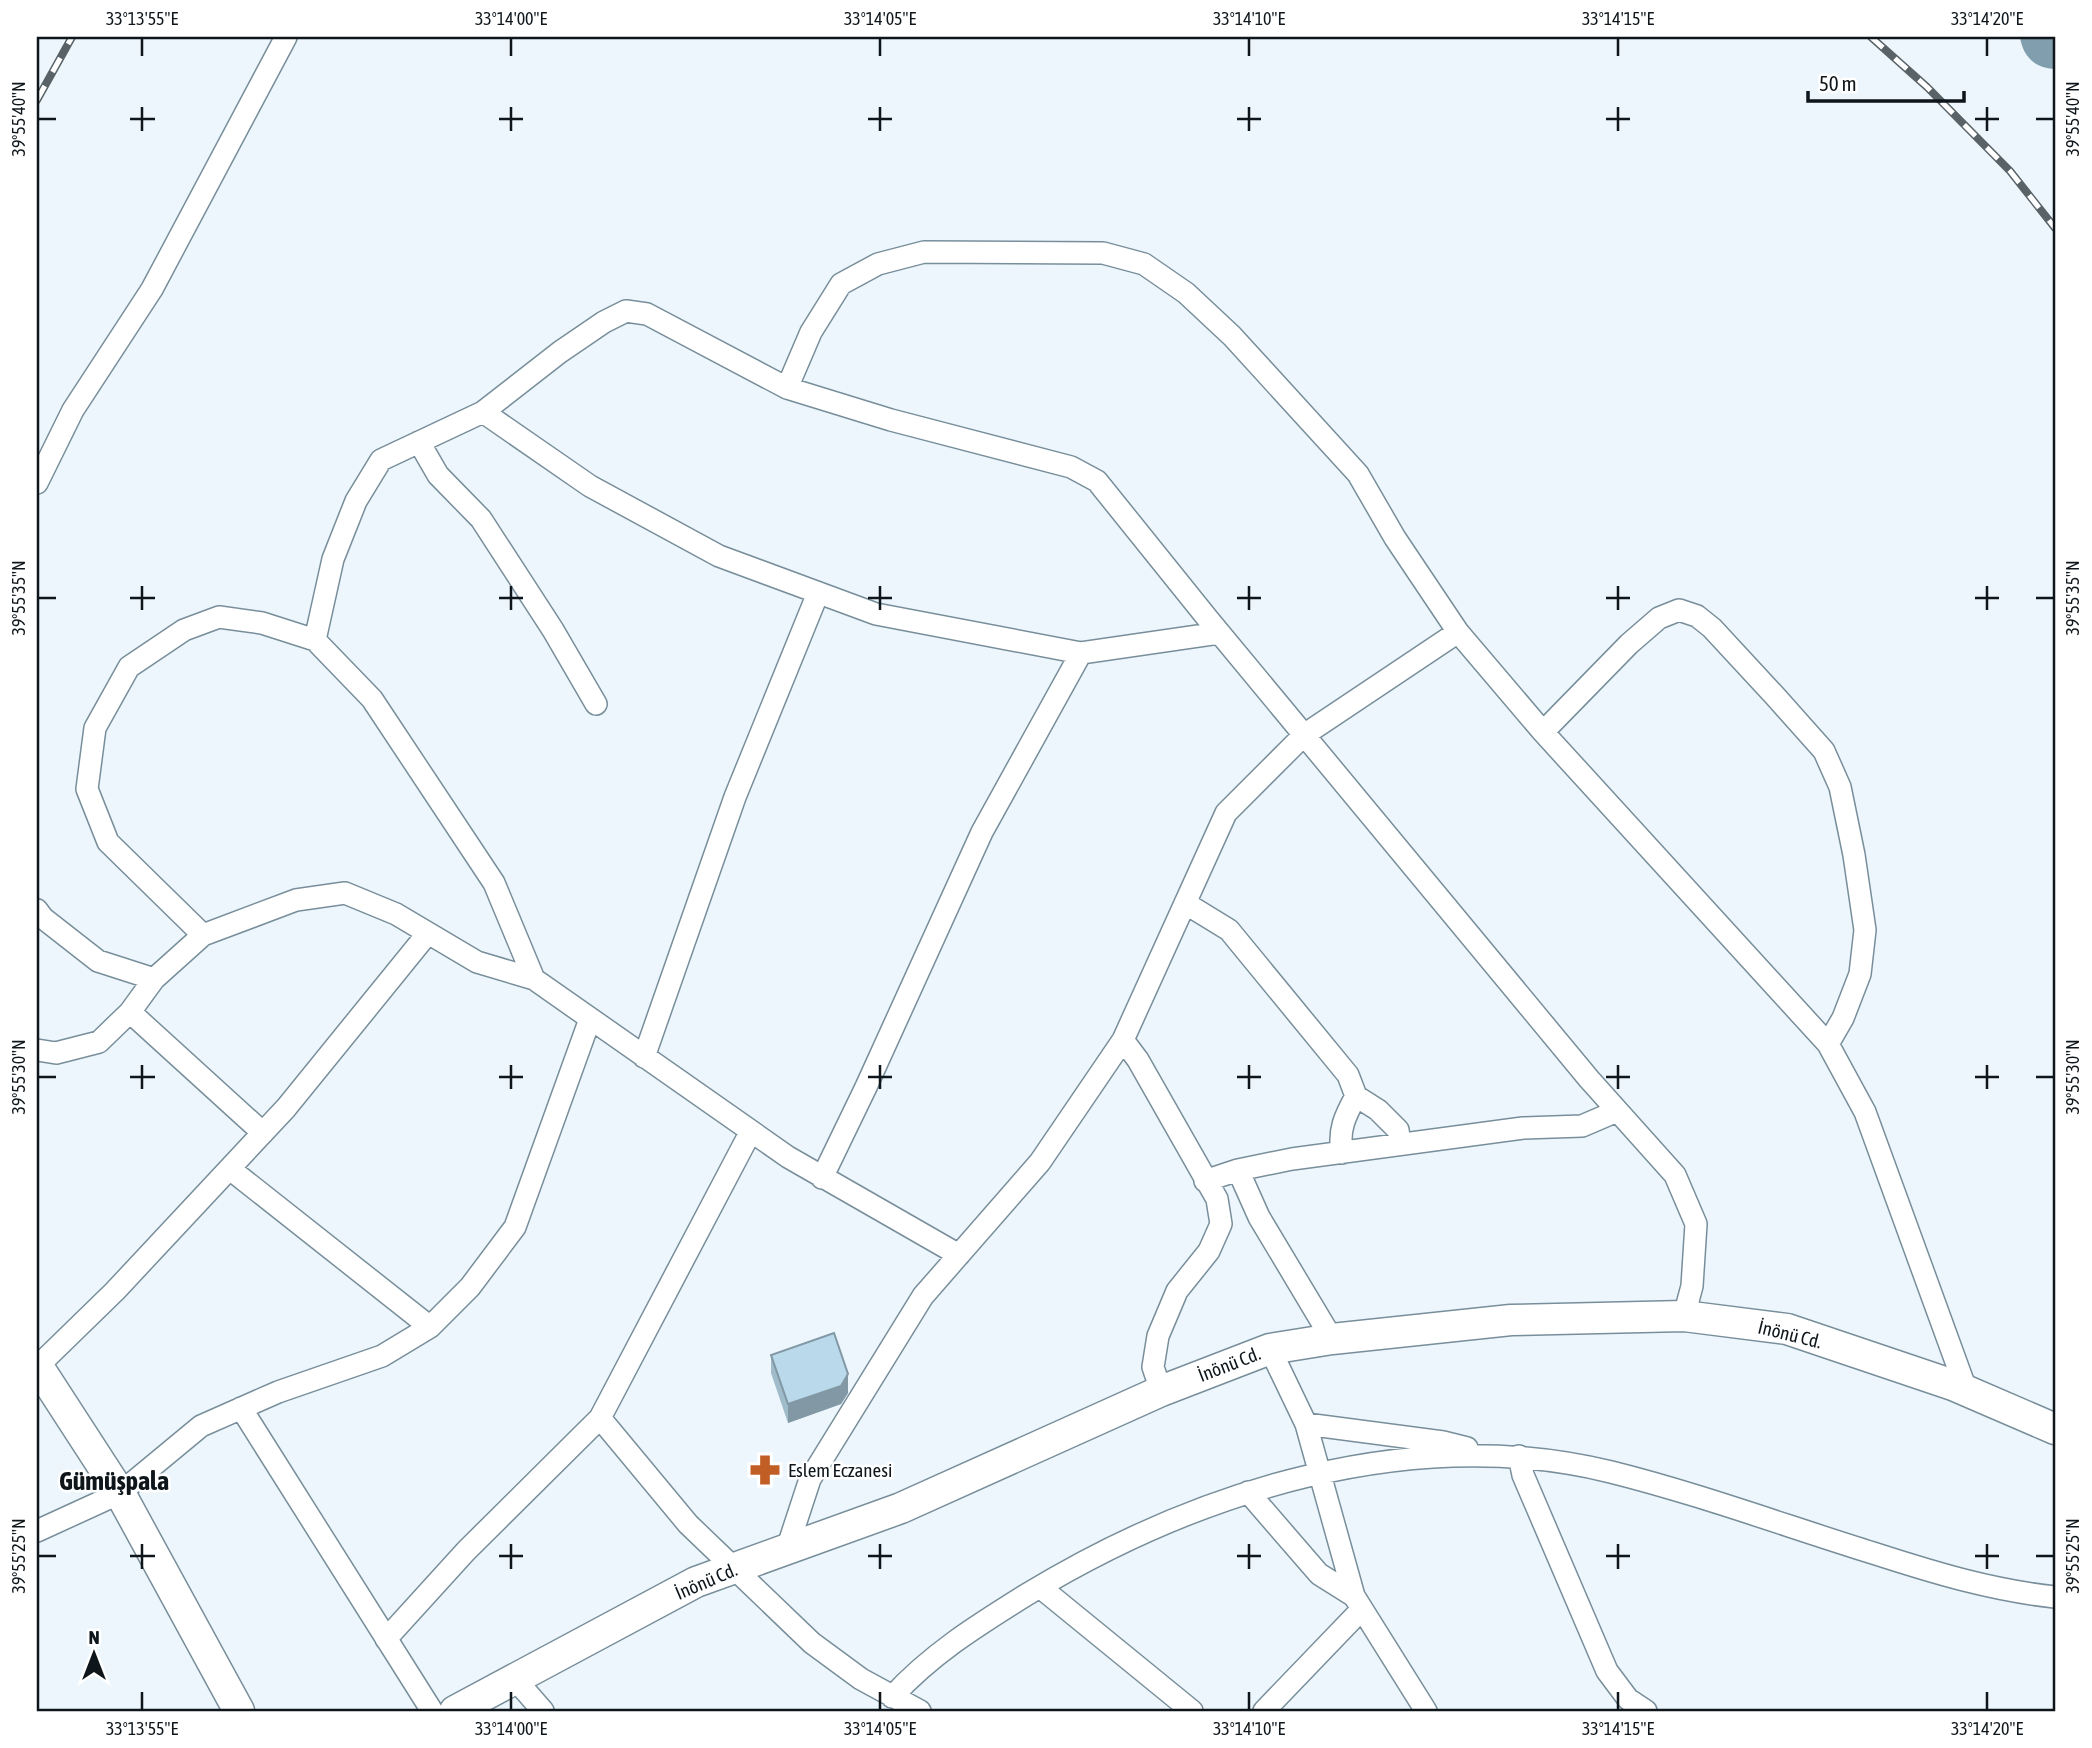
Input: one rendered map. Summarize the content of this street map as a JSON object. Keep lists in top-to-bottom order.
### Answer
{
  "streets": {
    "street": ["İnönü Cd."]
  },
  "districts": ["Gümüşpala"],
  "places": {
    "pharmacy": ["Eslem Eczanesi"]
  },
  "scale_bar": "50 m",
  "north": "top",
  "coordinates": [
    "33°13'55\"E",
    "33°14'00\"E",
    "33°14'05\"E",
    "33°14'10\"E",
    "33°14'15\"E",
    "33°14'20\"E",
    "39°55'40\"N",
    "39°55'35\"N",
    "39°55'30\"N",
    "39°55'25\"N"
  ]
}
